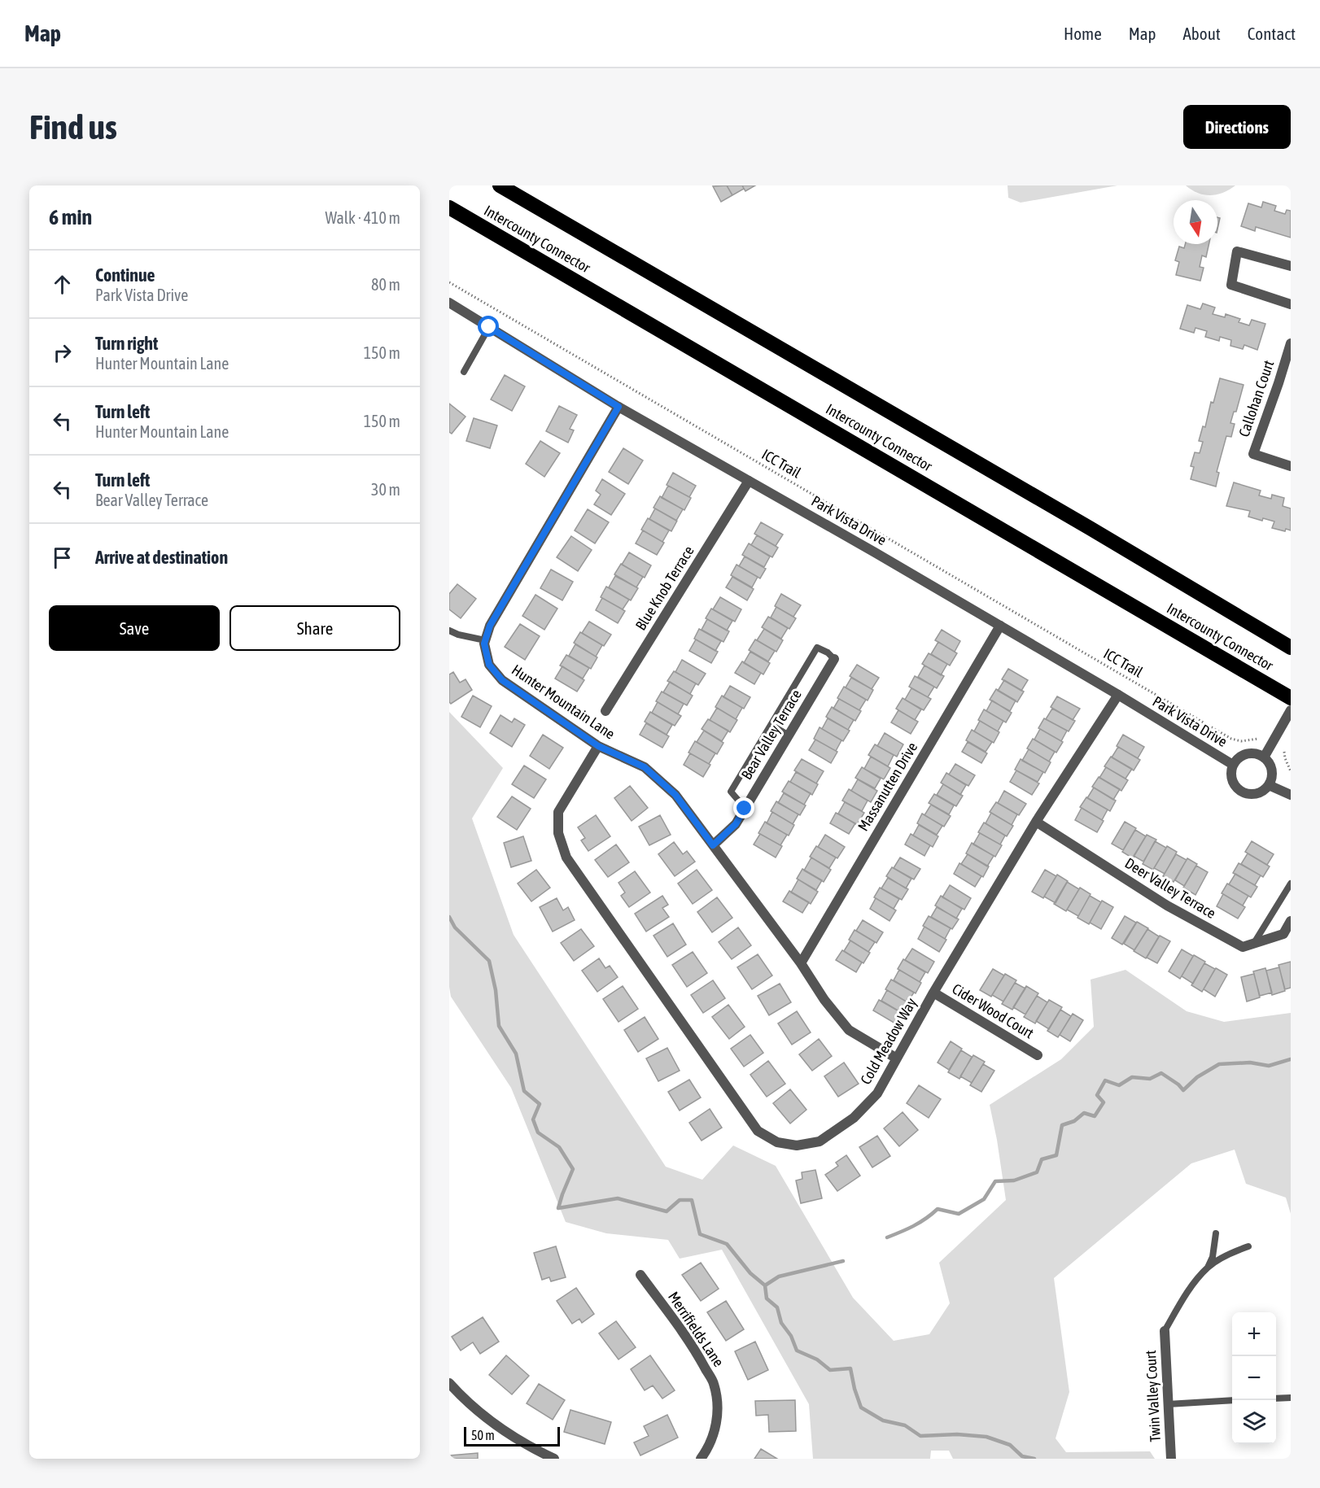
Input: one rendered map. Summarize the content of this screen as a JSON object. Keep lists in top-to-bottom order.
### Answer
{
  "streets": {
    "highway": ["Intercounty Connector"],
    "street": [
      "Callohan Court",
      "Park Vista Drive",
      "Blue Knob Terrace",
      "Hunter Mountain Lane",
      "Bear Valley Terrace",
      "Massanutten Drive",
      "Deer Valley Terrace",
      "Cider Wood Court",
      "Cold Meadow Way",
      "Merrifields Lane",
      "Twin Valley Court"
    ],
    "path": ["ICC Trail"]
  },
  "crossings": [
    ["Park Vista Drive", "Blue Knob Terrace"],
    ["Park Vista Drive", "Massanutten Drive"],
    ["Park Vista Drive", "Cold Meadow Way"],
    ["Hunter Mountain Lane", "Bear Valley Terrace"],
    ["Hunter Mountain Lane", "Massanutten Drive"],
    ["Hunter Mountain Lane", "Cold Meadow Way"],
    ["Deer Valley Terrace", "Cold Meadow Way"],
    ["Cider Wood Court", "Cold Meadow Way"]
  ],
  "scale_bar": "50 m",
  "north": "bottom",
  "page": {
    "header": "Map",
    "nav": [
      "Home",
      "Map",
      "About",
      "Contact"
    ],
    "buttons": [
      "Directions",
      ["Save", "Share"]
    ],
    "title": "Find us",
    "heading": ["6 min", "Walk · 410 m"],
    "list": [
      ["Continue", "Park Vista Drive", "80 m"],
      ["Turn right", "Hunter Mountain Lane", "150 m"],
      ["Turn left", "Hunter Mountain Lane", "150 m"],
      ["Turn left", "Bear Valley Terrace", "30 m"],
      "Arrive at destination"
    ],
    "map_buttons": ["+", "−"],
    "scale": "50 m"
  }
}
